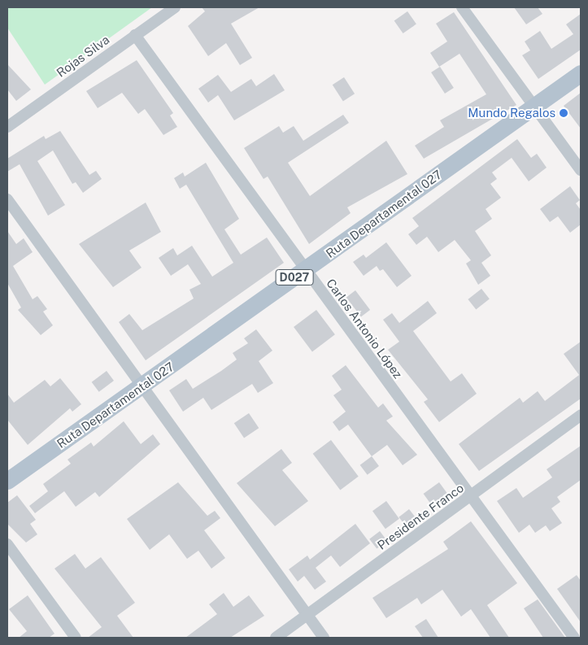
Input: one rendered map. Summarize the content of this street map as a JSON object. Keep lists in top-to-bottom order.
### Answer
{
  "streets": {
    "main road": ["Ruta Departamental 027", "D027"],
    "street": ["Rojas Silva", "Carlos Antonio López", "Presidente Franco"]
  },
  "crossings": [
    ["Rojas Silva", "Carlos Antonio López"],
    ["Ruta Departamental 027", "Carlos Antonio López"],
    ["Carlos Antonio López", "Presidente Franco"]
  ],
  "places": ["Mundo Regalos"]
}
